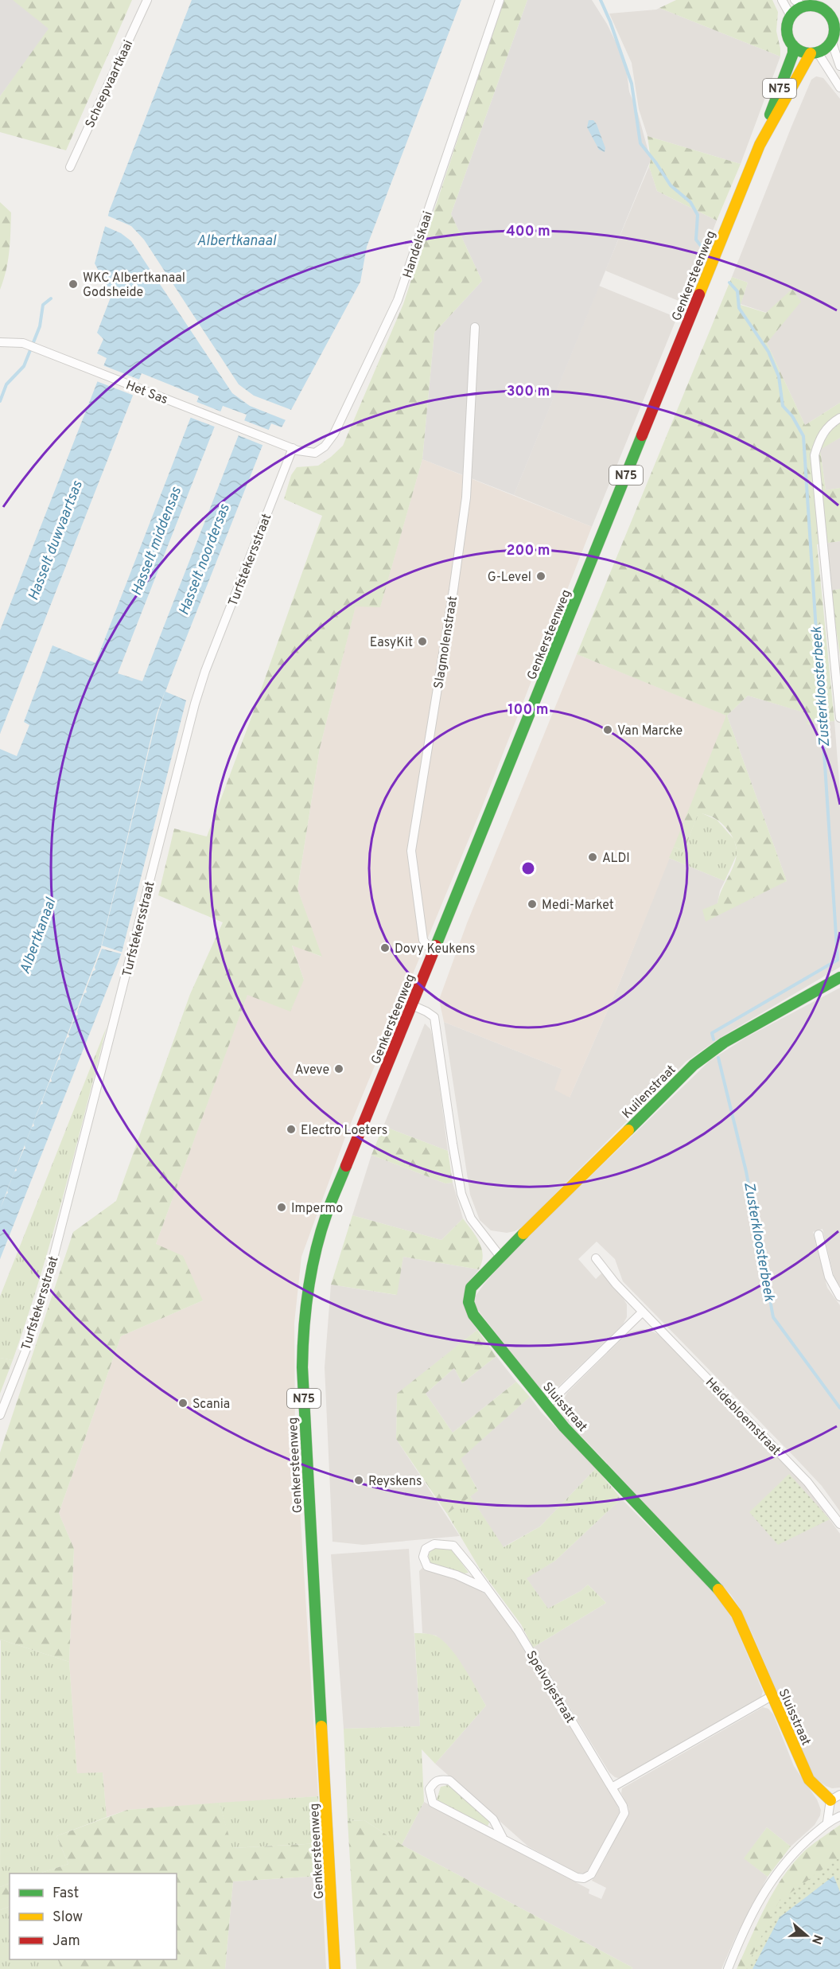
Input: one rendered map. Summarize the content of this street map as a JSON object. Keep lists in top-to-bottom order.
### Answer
{
  "streets": {
    "main road": [
      "N75",
      "Genkersteenweg",
      "Kuilenstraat",
      "Sluisstraat"
    ],
    "street": [
      "Scheepvaartkaai",
      "Handelskaai",
      "Het Sas",
      "Turfstekersstraat",
      "Slagmolenstraat",
      "Heidebloemstraat",
      "Spelvojestraat"
    ]
  },
  "crossings": [
    ["Handelskaai", "Het Sas"],
    ["Handelskaai", "Turfstekersstraat"],
    ["Genkersteenweg", "Slagmolenstraat"],
    ["Het Sas", "Turfstekersstraat"],
    ["Kuilenstraat", "Sluisstraat"]
  ],
  "water": [
    "Albertkanaal",
    "Hasselt duwvaartsas",
    "Hasselt middensas",
    "Hasselt noordersas",
    "Zusterkloosterbeek"
  ],
  "places": [
    "WKC Albertkanaal Godsheide",
    "G-Level",
    "EasyKit",
    "Van Marcke",
    "ALDI",
    "Medi-Market",
    "Dovy Keukens",
    "Aveve",
    "Electro Loeters",
    "Impermo",
    "Scania",
    "Reyskens"
  ],
  "legend": ["Fast", "Slow", "Jam"],
  "north": "right",
  "rings": [
    "400 m",
    "300 m",
    "200 m",
    "100 m"
  ]
}
